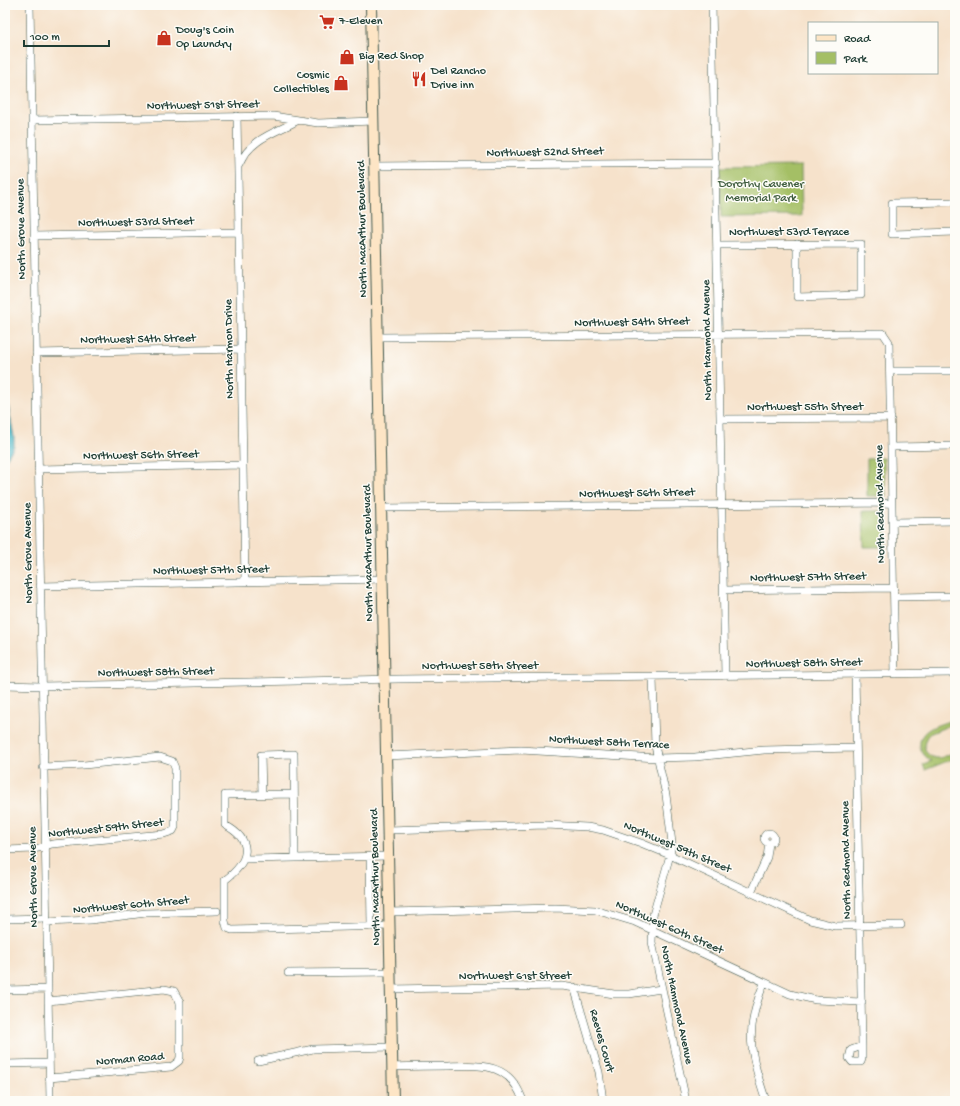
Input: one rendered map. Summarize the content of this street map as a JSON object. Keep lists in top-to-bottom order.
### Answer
{
  "streets": {
    "main road": ["North MacArthur Boulevard"],
    "street": [
      "Northwest 51st Street",
      "Northwest 52nd Street",
      "Northwest 53rd Street",
      "North Grove Avenue",
      "Northwest 53rd Terrace",
      "Northwest 54th Street",
      "North Hammond Avenue",
      "North Harmon Drive",
      "Northwest 55th Street",
      "Northwest 56th Street",
      "North Redmond Avenue",
      "Northwest 57th Street",
      "Northwest 58th Street",
      "Northwest 58th Terrace",
      "Northwest 59th Street",
      "Northwest 60th Street",
      "Northwest 61st Street",
      "Reeves Court",
      "Norman Road"
    ]
  },
  "crossings": [
    ["Northwest 51st Street", "North Grove Avenue"],
    ["Northwest 51st Street", "North MacArthur Boulevard"],
    ["Northwest 51st Street", "North Harmon Drive"],
    ["Northwest 52nd Street", "North MacArthur Boulevard"],
    ["Northwest 52nd Street", "North Hammond Avenue"],
    ["Northwest 53rd Street", "North Grove Avenue"],
    ["Northwest 53rd Street", "North Harmon Drive"],
    ["North Grove Avenue", "Northwest 54th Street"],
    ["North Grove Avenue", "Northwest 56th Street"],
    ["North Grove Avenue", "Northwest 57th Street"],
    ["North Grove Avenue", "Northwest 58th Street"],
    ["North Grove Avenue", "Northwest 59th Street"],
    ["North Grove Avenue", "Northwest 60th Street"],
    ["North Grove Avenue", "Norman Road"],
    ["North MacArthur Boulevard", "Northwest 54th Street"],
    ["North MacArthur Boulevard", "Northwest 56th Street"],
    ["North MacArthur Boulevard", "Northwest 57th Street"],
    ["North MacArthur Boulevard", "Northwest 58th Street"],
    ["North MacArthur Boulevard", "Northwest 58th Terrace"],
    ["North MacArthur Boulevard", "Northwest 59th Street"],
    ["North MacArthur Boulevard", "Northwest 60th Street"],
    ["North MacArthur Boulevard", "Northwest 61st Street"],
    ["Northwest 53rd Terrace", "North Hammond Avenue"],
    ["Northwest 54th Street", "North Hammond Avenue"],
    ["Northwest 54th Street", "North Harmon Drive"],
    ["Northwest 54th Street", "North Redmond Avenue"],
    ["North Hammond Avenue", "Northwest 55th Street"],
    ["North Hammond Avenue", "Northwest 56th Street"],
    ["North Hammond Avenue", "Northwest 57th Street"],
    ["North Hammond Avenue", "Northwest 58th Street"],
    ["North Hammond Avenue", "Northwest 58th Terrace"],
    ["North Hammond Avenue", "Northwest 59th Street"],
    ["North Hammond Avenue", "Northwest 60th Street"],
    ["North Hammond Avenue", "Northwest 61st Street"],
    ["North Harmon Drive", "Northwest 56th Street"],
    ["North Harmon Drive", "Northwest 57th Street"],
    ["Northwest 55th Street", "North Redmond Avenue"],
    ["Northwest 56th Street", "North Redmond Avenue"],
    ["North Redmond Avenue", "Northwest 57th Street"],
    ["North Redmond Avenue", "Northwest 58th Street"],
    ["North Redmond Avenue", "Northwest 58th Terrace"],
    ["North Redmond Avenue", "Northwest 59th Street"],
    ["North Redmond Avenue", "Northwest 60th Street"],
    ["Northwest 61st Street", "Reeves Court"]
  ],
  "parks": ["Dorothy Cavener Memorial Park"],
  "places": {
    "supermarket": ["7-Eleven"],
    "shop": ["Doug's Coin Op Laundry", "Big Red Shop", "Cosmic Collectibles"],
    "restaurant": ["Del Rancho Drive inn"]
  },
  "legend": ["Road", "Park"],
  "scale_bar": "100 m"
}
